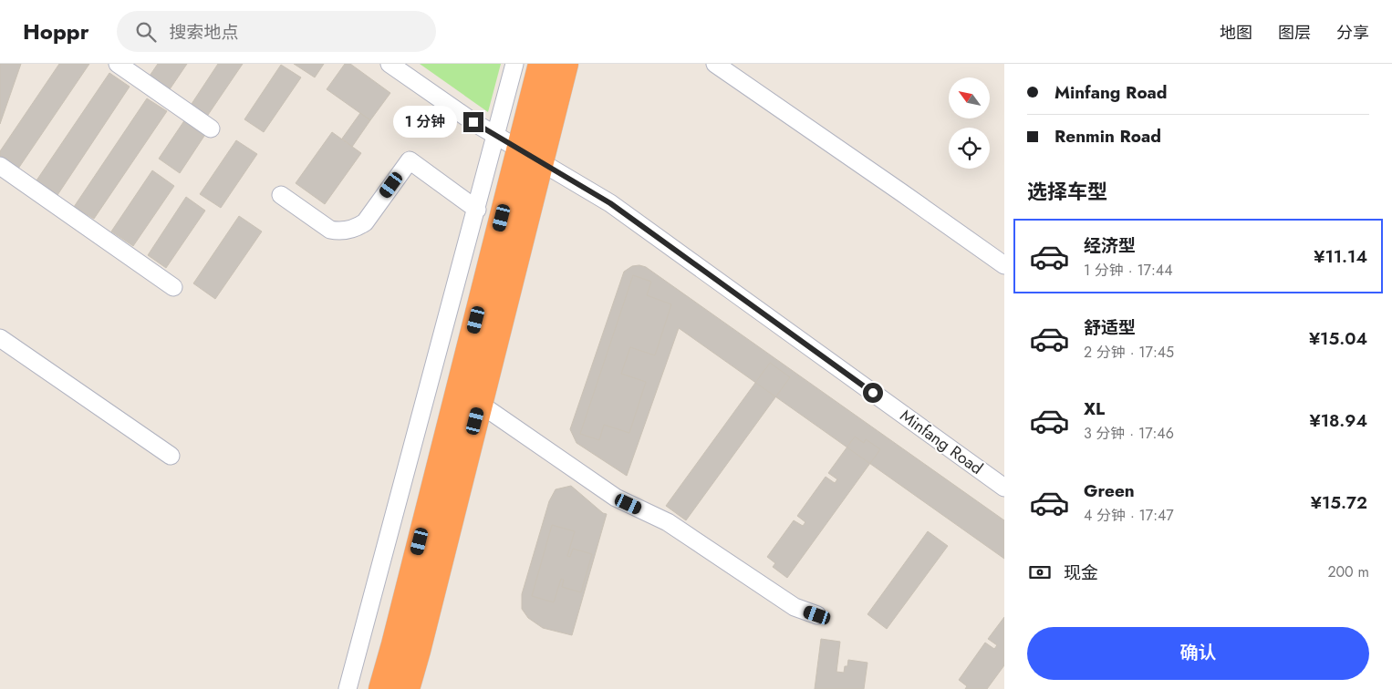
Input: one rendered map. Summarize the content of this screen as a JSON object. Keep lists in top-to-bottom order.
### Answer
{
  "streets": {
    "street": ["Minfang Road"]
  },
  "north": "top left",
  "page": {
    "header": "Hoppr",
    "search": "搜索地点",
    "nav": ["地图", "图层", "分享"],
    "banner": ["Minfang Road", "Renmin Road"],
    "bubble": "1 分钟",
    "heading": "选择车型",
    "list": [
      {
        "name": "经济型",
        "note": "1 分钟 · 17:44",
        "value": "¥11.14"
      },
      {
        "name": "舒适型",
        "note": "2 分钟 · 17:45",
        "value": "¥15.04"
      },
      {
        "name": "XL",
        "note": "3 分钟 · 17:46",
        "value": "¥18.94"
      },
      {
        "name": "Green",
        "note": "4 分钟 · 17:47",
        "value": "¥15.72"
      }
    ],
    "pay": ["现金", "200 m"],
    "buttons": "确认"
  }
}
